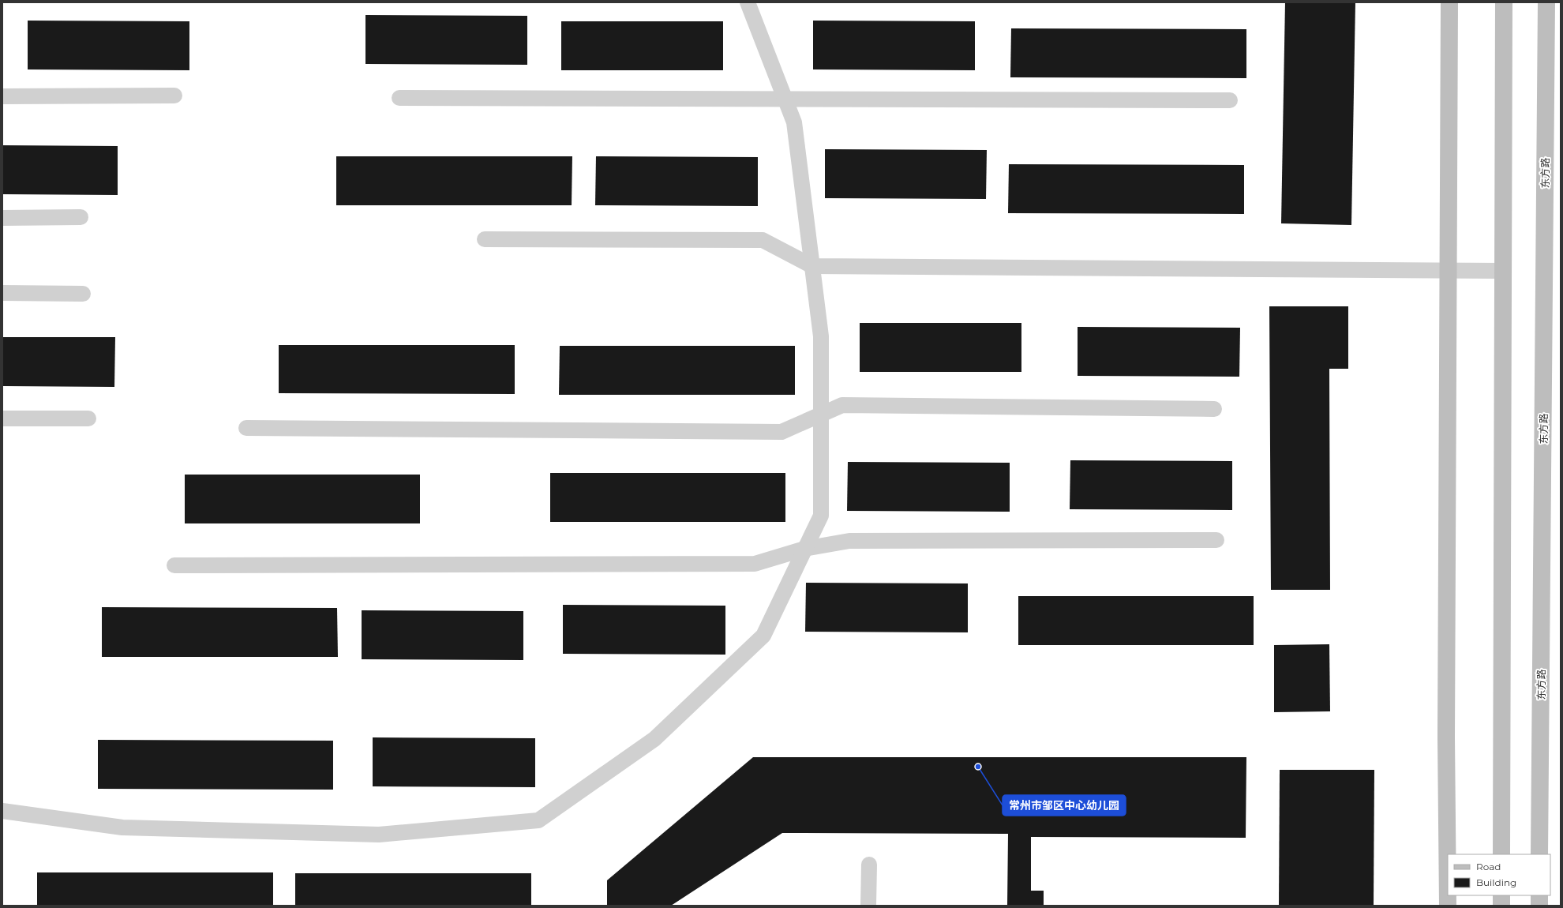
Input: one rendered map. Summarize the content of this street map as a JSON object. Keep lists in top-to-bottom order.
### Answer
{
  "streets": {
    "main road": ["东方路"]
  },
  "places": ["常州市邹区中心幼儿园"],
  "legend": ["Road", "Building"]
}
